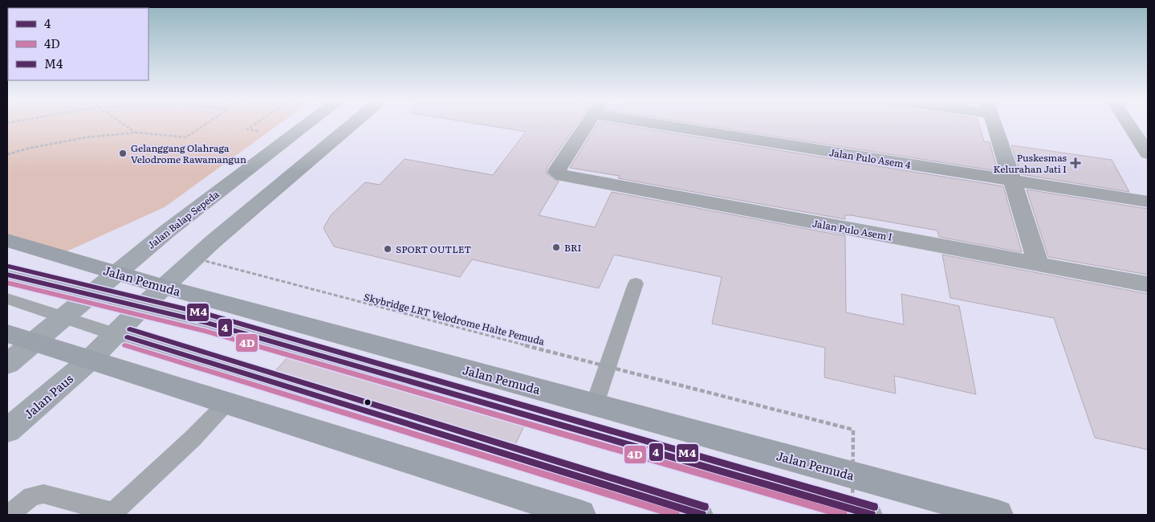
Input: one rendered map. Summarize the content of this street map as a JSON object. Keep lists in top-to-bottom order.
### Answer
{
  "streets": {
    "main road": ["Jalan Balap Sepeda", "Jalan Pemuda", "Jalan Paus"],
    "street": ["Jalan Pulo Asem 4", "Jalan Pulo Asem I"],
    "path": ["Skybridge LRT Velodrome Halte Pemuda"]
  },
  "crossings": [
    ["Jalan Balap Sepeda", "Jalan Pemuda"]
  ],
  "places": {
    "other": ["Gelanggang Olahraga Velodrome Rawamangun", "BRI", "SPORT OUTLET"],
    "health": ["Puskesmas Kelurahan Jati I"]
  },
  "lines": ["transit line M4", "transit line 4", "transit line 4D"],
  "legend": ["4", "4D", "M4"]
}
